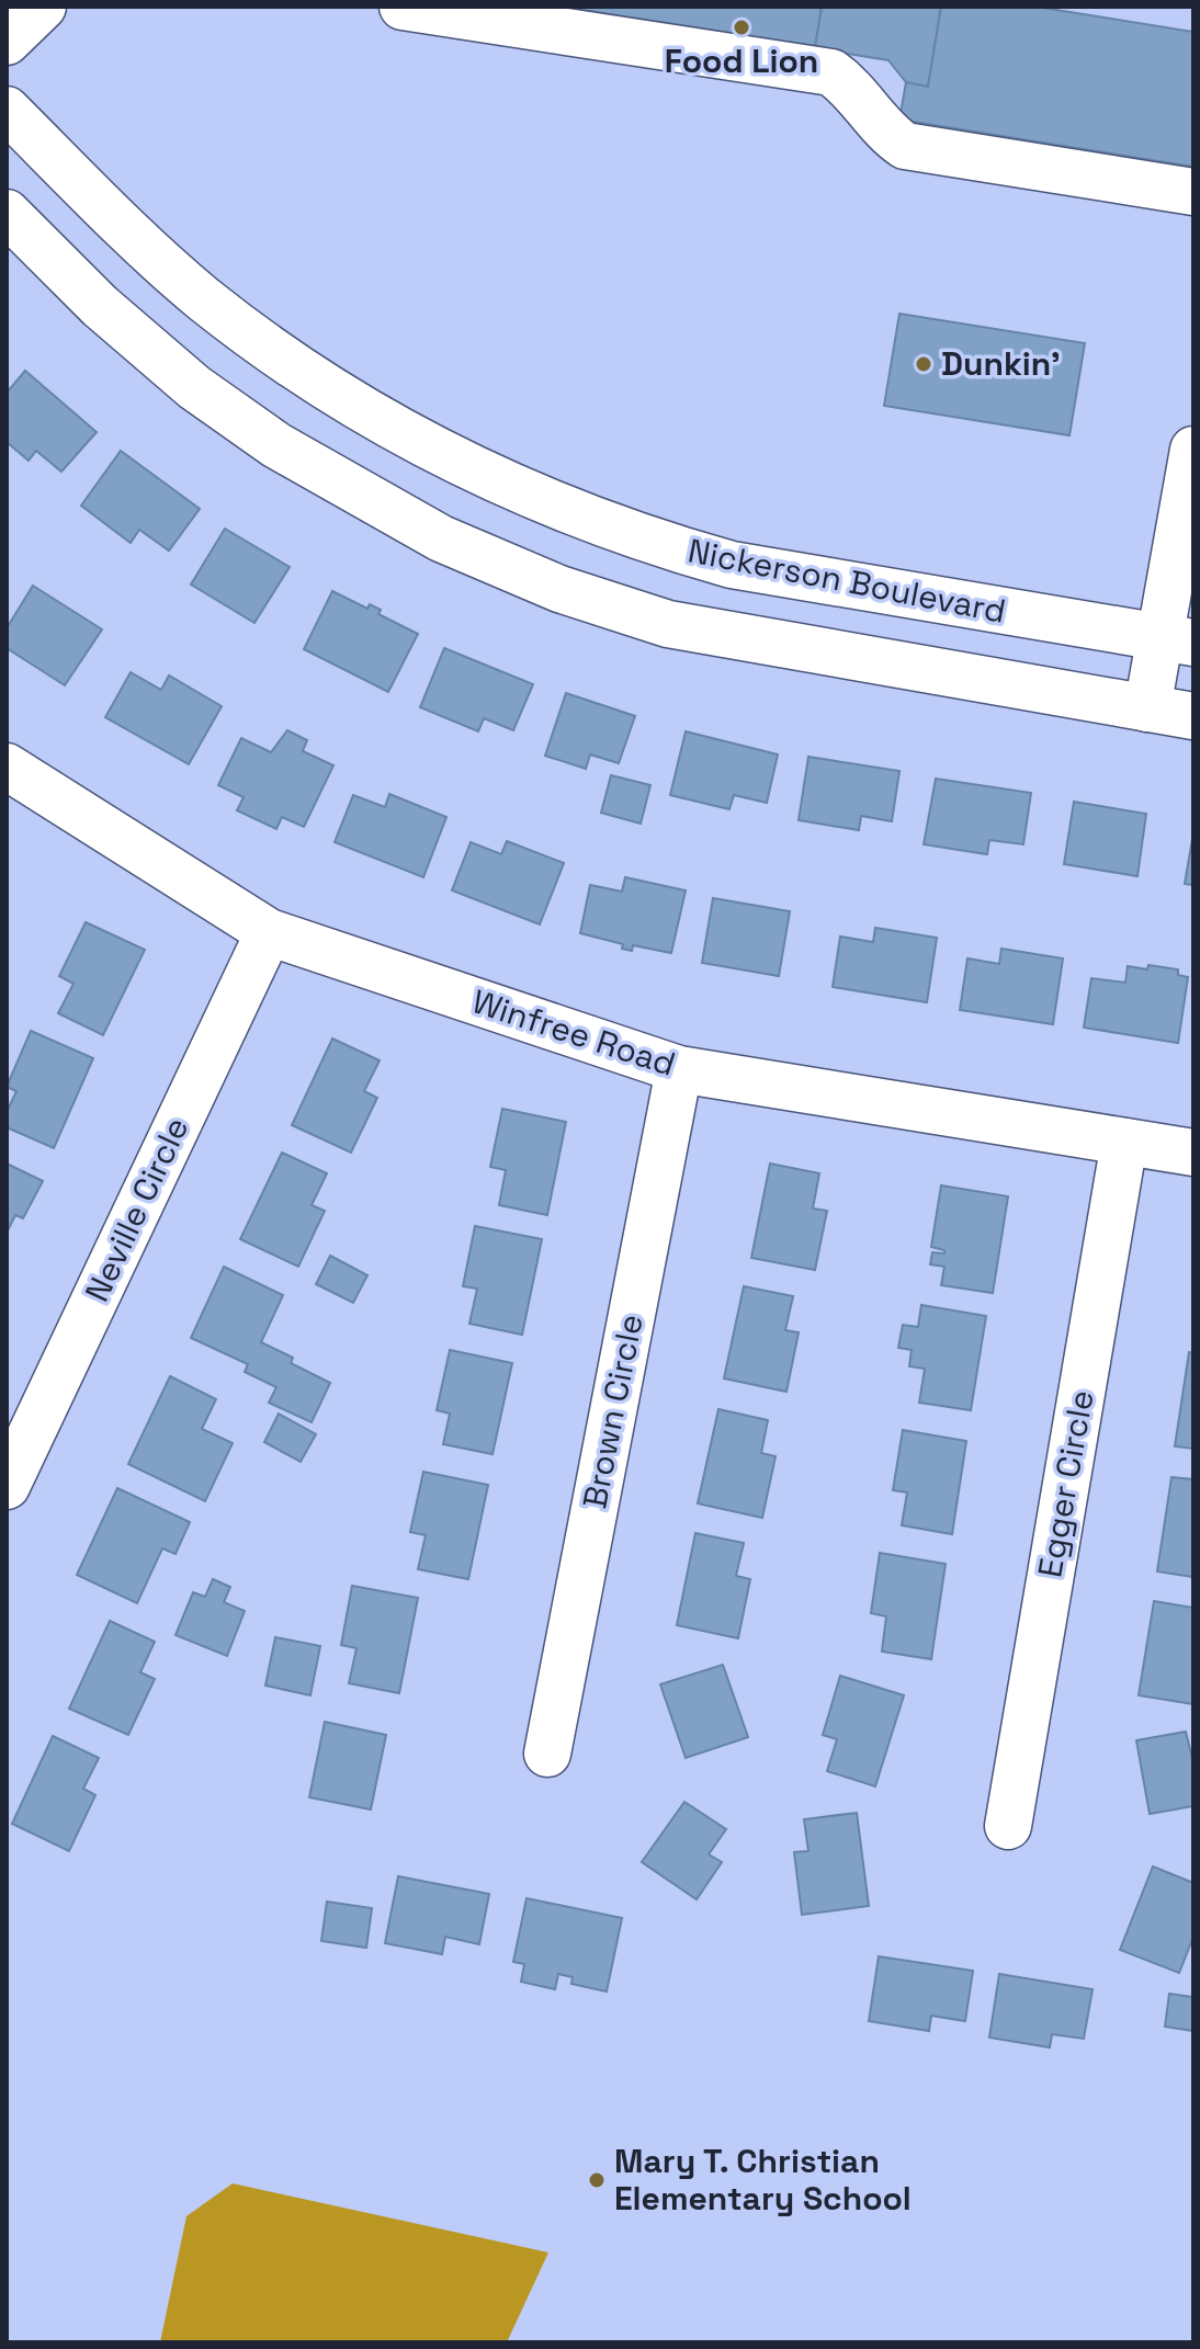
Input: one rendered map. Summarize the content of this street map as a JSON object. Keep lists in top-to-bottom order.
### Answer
{
  "streets": {
    "street": [
      "Nickerson Boulevard",
      "Winfree Road",
      "Neville Circle",
      "Brown Circle",
      "Egger Circle"
    ]
  },
  "crossings": [
    ["Winfree Road", "Neville Circle"],
    ["Winfree Road", "Brown Circle"],
    ["Winfree Road", "Egger Circle"]
  ],
  "places": ["Food Lion", "Dunkin'", "Mary T. Christian Elementary School"]
}
